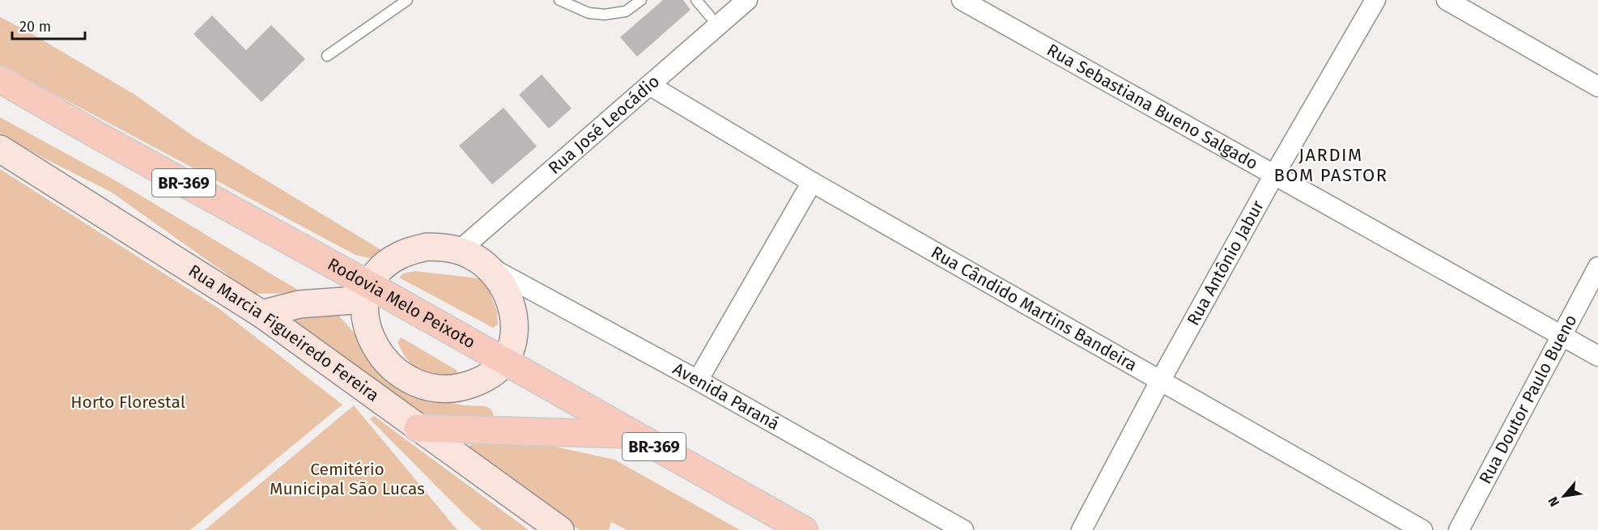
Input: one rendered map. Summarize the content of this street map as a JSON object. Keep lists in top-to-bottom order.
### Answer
{
  "streets": {
    "main road": ["BR-369", "Rodovia Melo Peixoto"],
    "street": [
      "Rua Sebastiana Bueno Salgado",
      "Rua José Leocádio",
      "Rua Antônio Jabur",
      "Rua Cândido Martins Bandeira",
      "Rua Marcia Figueiredo Fereira",
      "Avenida Paraná",
      "Rua Doutor Paulo Bueno"
    ]
  },
  "crossings": [
    ["Rua Sebastiana Bueno Salgado", "Rua Antônio Jabur"],
    ["Rua Sebastiana Bueno Salgado", "Rua Doutor Paulo Bueno"],
    ["Rua José Leocádio", "Rua Cândido Martins Bandeira"],
    ["BR-369", "Rodovia Melo Peixoto"],
    ["BR-369", "Rua Marcia Figueiredo Fereira"],
    ["Rua Antônio Jabur", "Rua Cândido Martins Bandeira"]
  ],
  "districts": ["JARDIM BOM PASTOR"],
  "parks": ["Horto Florestal", "Cemitério Municipal São Lucas"],
  "scale_bar": "20 m",
  "north": "bottom left"
}
